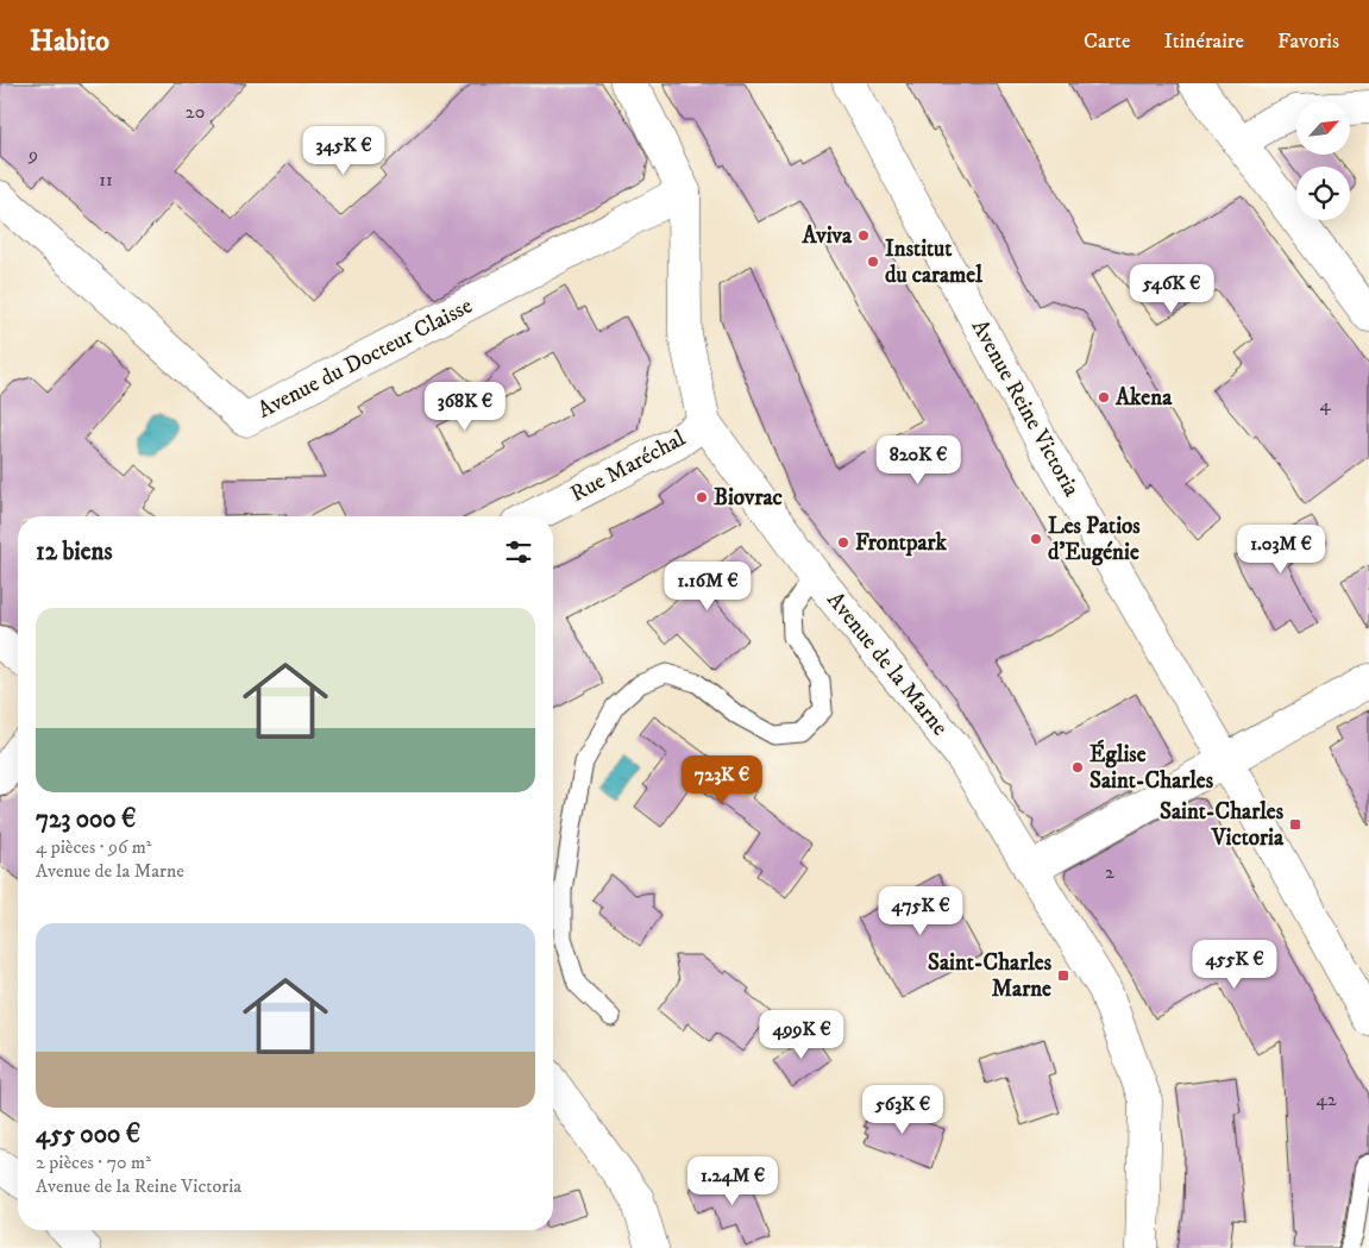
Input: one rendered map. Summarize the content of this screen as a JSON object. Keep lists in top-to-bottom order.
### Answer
{
  "streets": {
    "main road": [
      "Avenue du Docteur Claisse",
      "Avenue Reine Victoria",
      "Rue Maréchal",
      "Avenue de la Marne"
    ]
  },
  "crossings": [
    ["Avenue du Docteur Claisse", "Avenue de la Marne"],
    ["Rue Maréchal", "Avenue de la Marne"]
  ],
  "places": {
    "other": [
      "Aviva",
      "Institut du caramel",
      "Akena",
      "Biovrac",
      "Les Patios d'Eugénie",
      "Frontpark",
      "Église Saint-Charles"
    ],
    "transit": ["Saint-Charles Victoria", "Saint-Charles Marne"]
  },
  "house_numbers": [
    "20",
    "9",
    "11",
    "4",
    "2",
    "42"
  ],
  "north": "top right",
  "page": {
    "header": "Habito",
    "nav": ["Carte", "Itinéraire", "Favoris"],
    "price": [
      "345K €",
      "546K €",
      "368K €",
      "820K €",
      "1.03M €",
      "1.16M €",
      "723K €",
      "475K €",
      "455K €",
      "499K €",
      "563K €",
      "1.24M €"
    ],
    "heading": "12 biens",
    "list": [
      {
        "name": "723 000 €",
        "note": "4 pièces · 96 m² · Avenue de la Marne"
      },
      {
        "name": "455 000 €",
        "note": "2 pièces · 70 m² · Avenue de la Reine Victoria"
      }
    ]
  }
}
